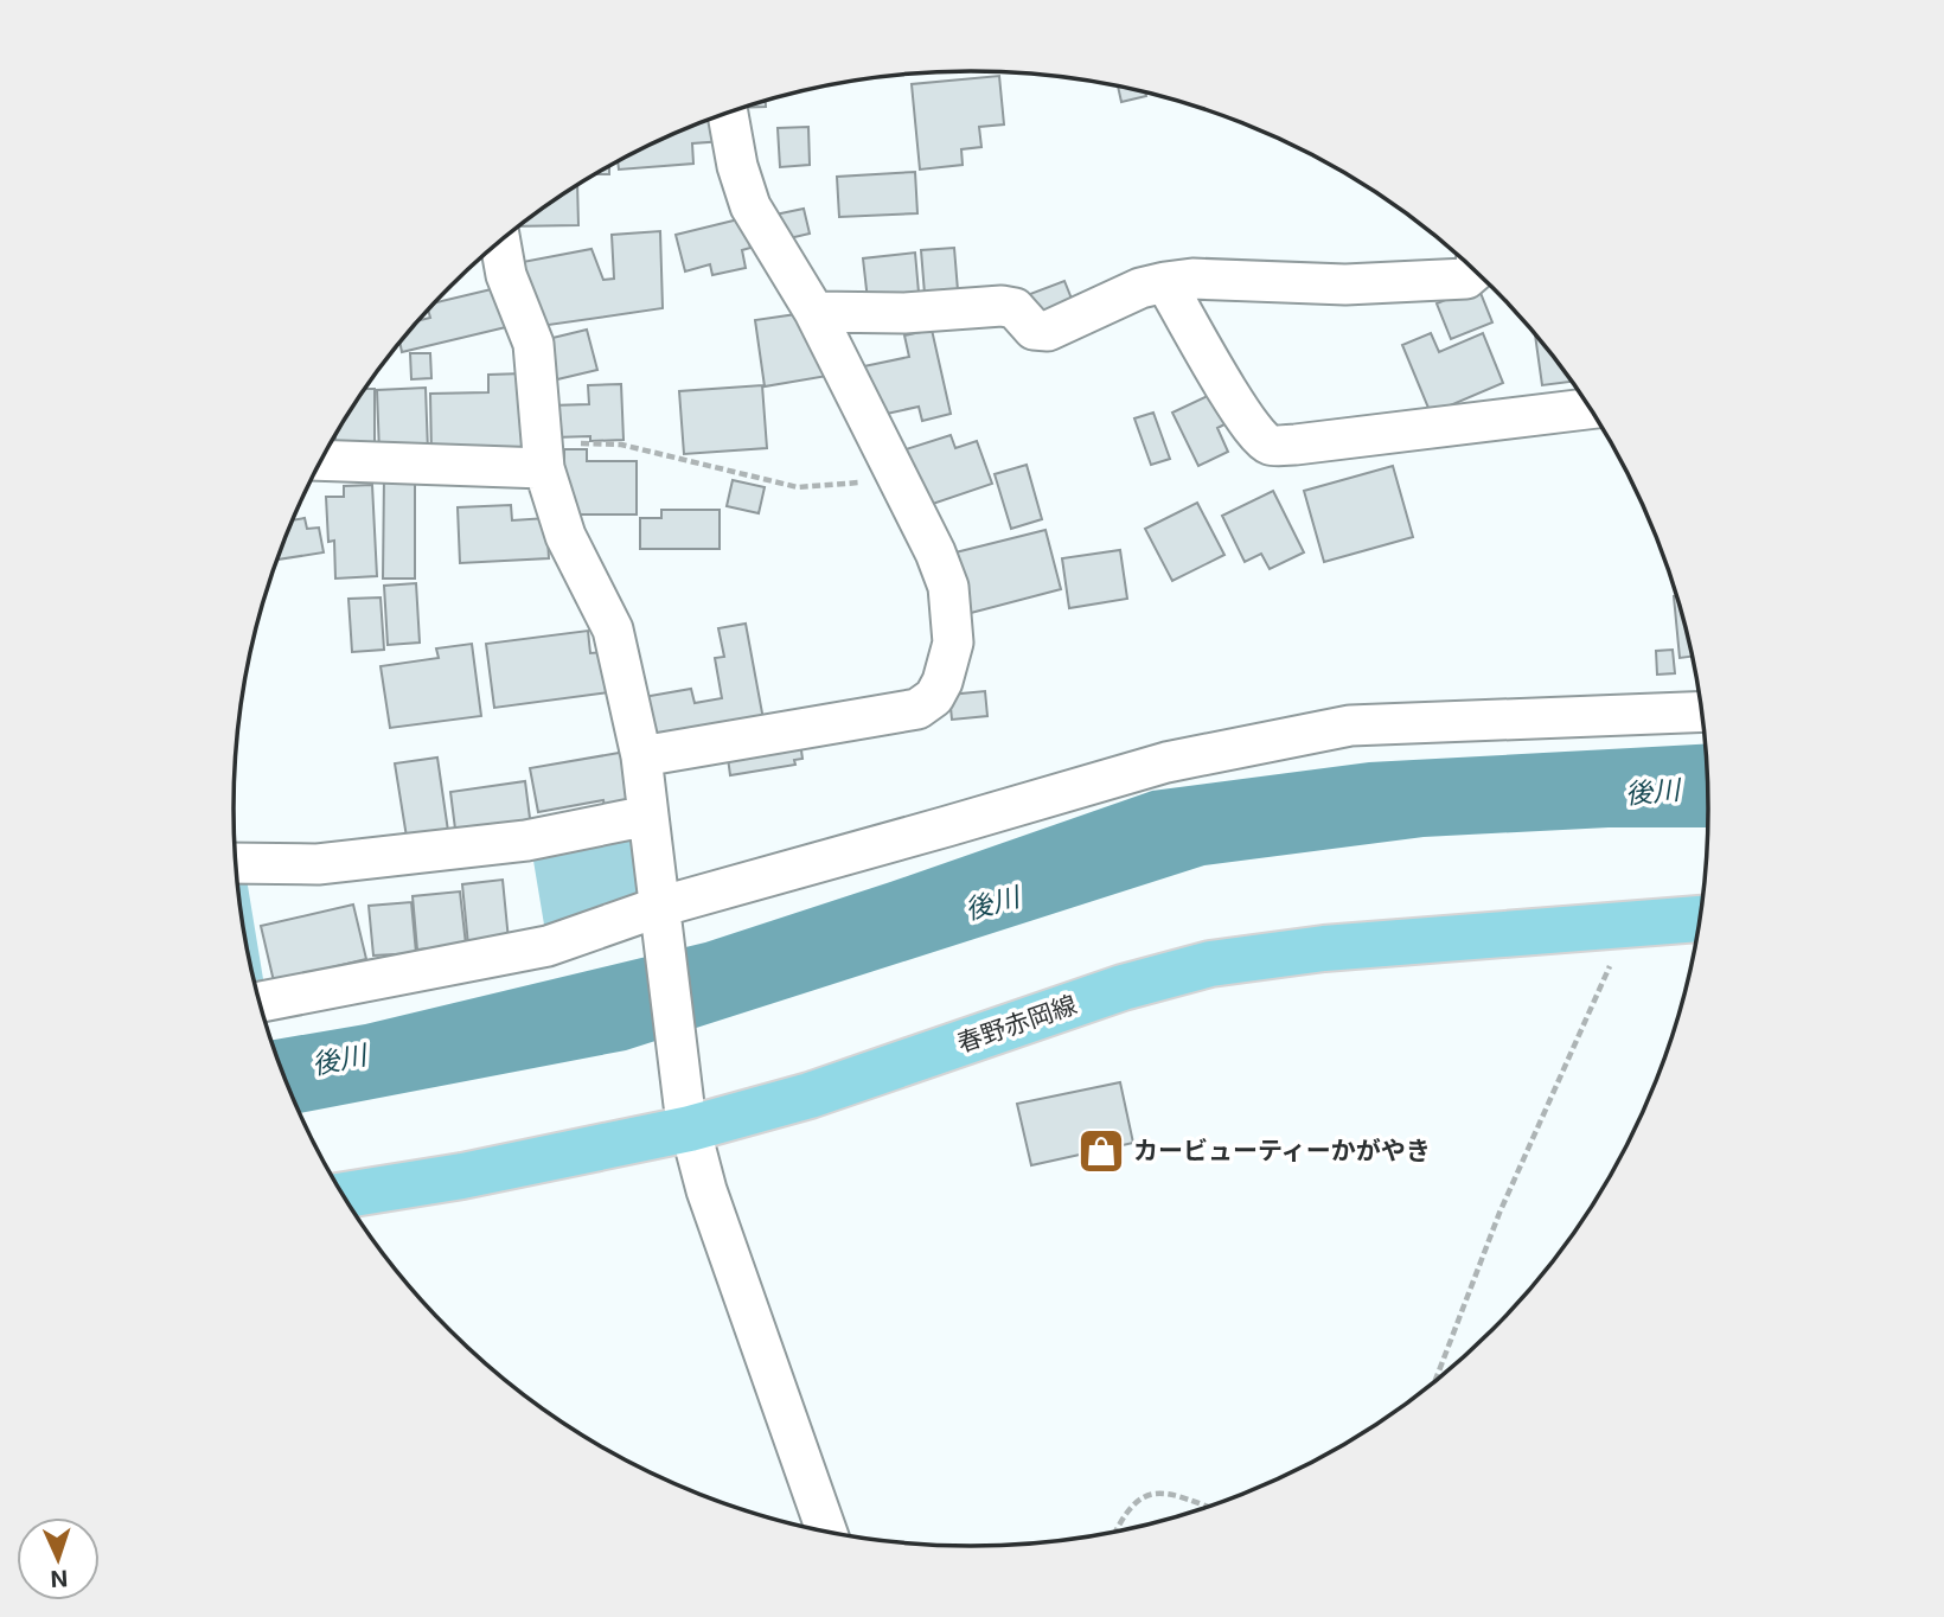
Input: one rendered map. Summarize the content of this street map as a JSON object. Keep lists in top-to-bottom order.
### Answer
{
  "streets": {
    "main road": ["春野赤岡線"]
  },
  "water": ["後川"],
  "places": {
    "shop": ["カービューティーかがやき"]
  },
  "north": "bottom"
}
